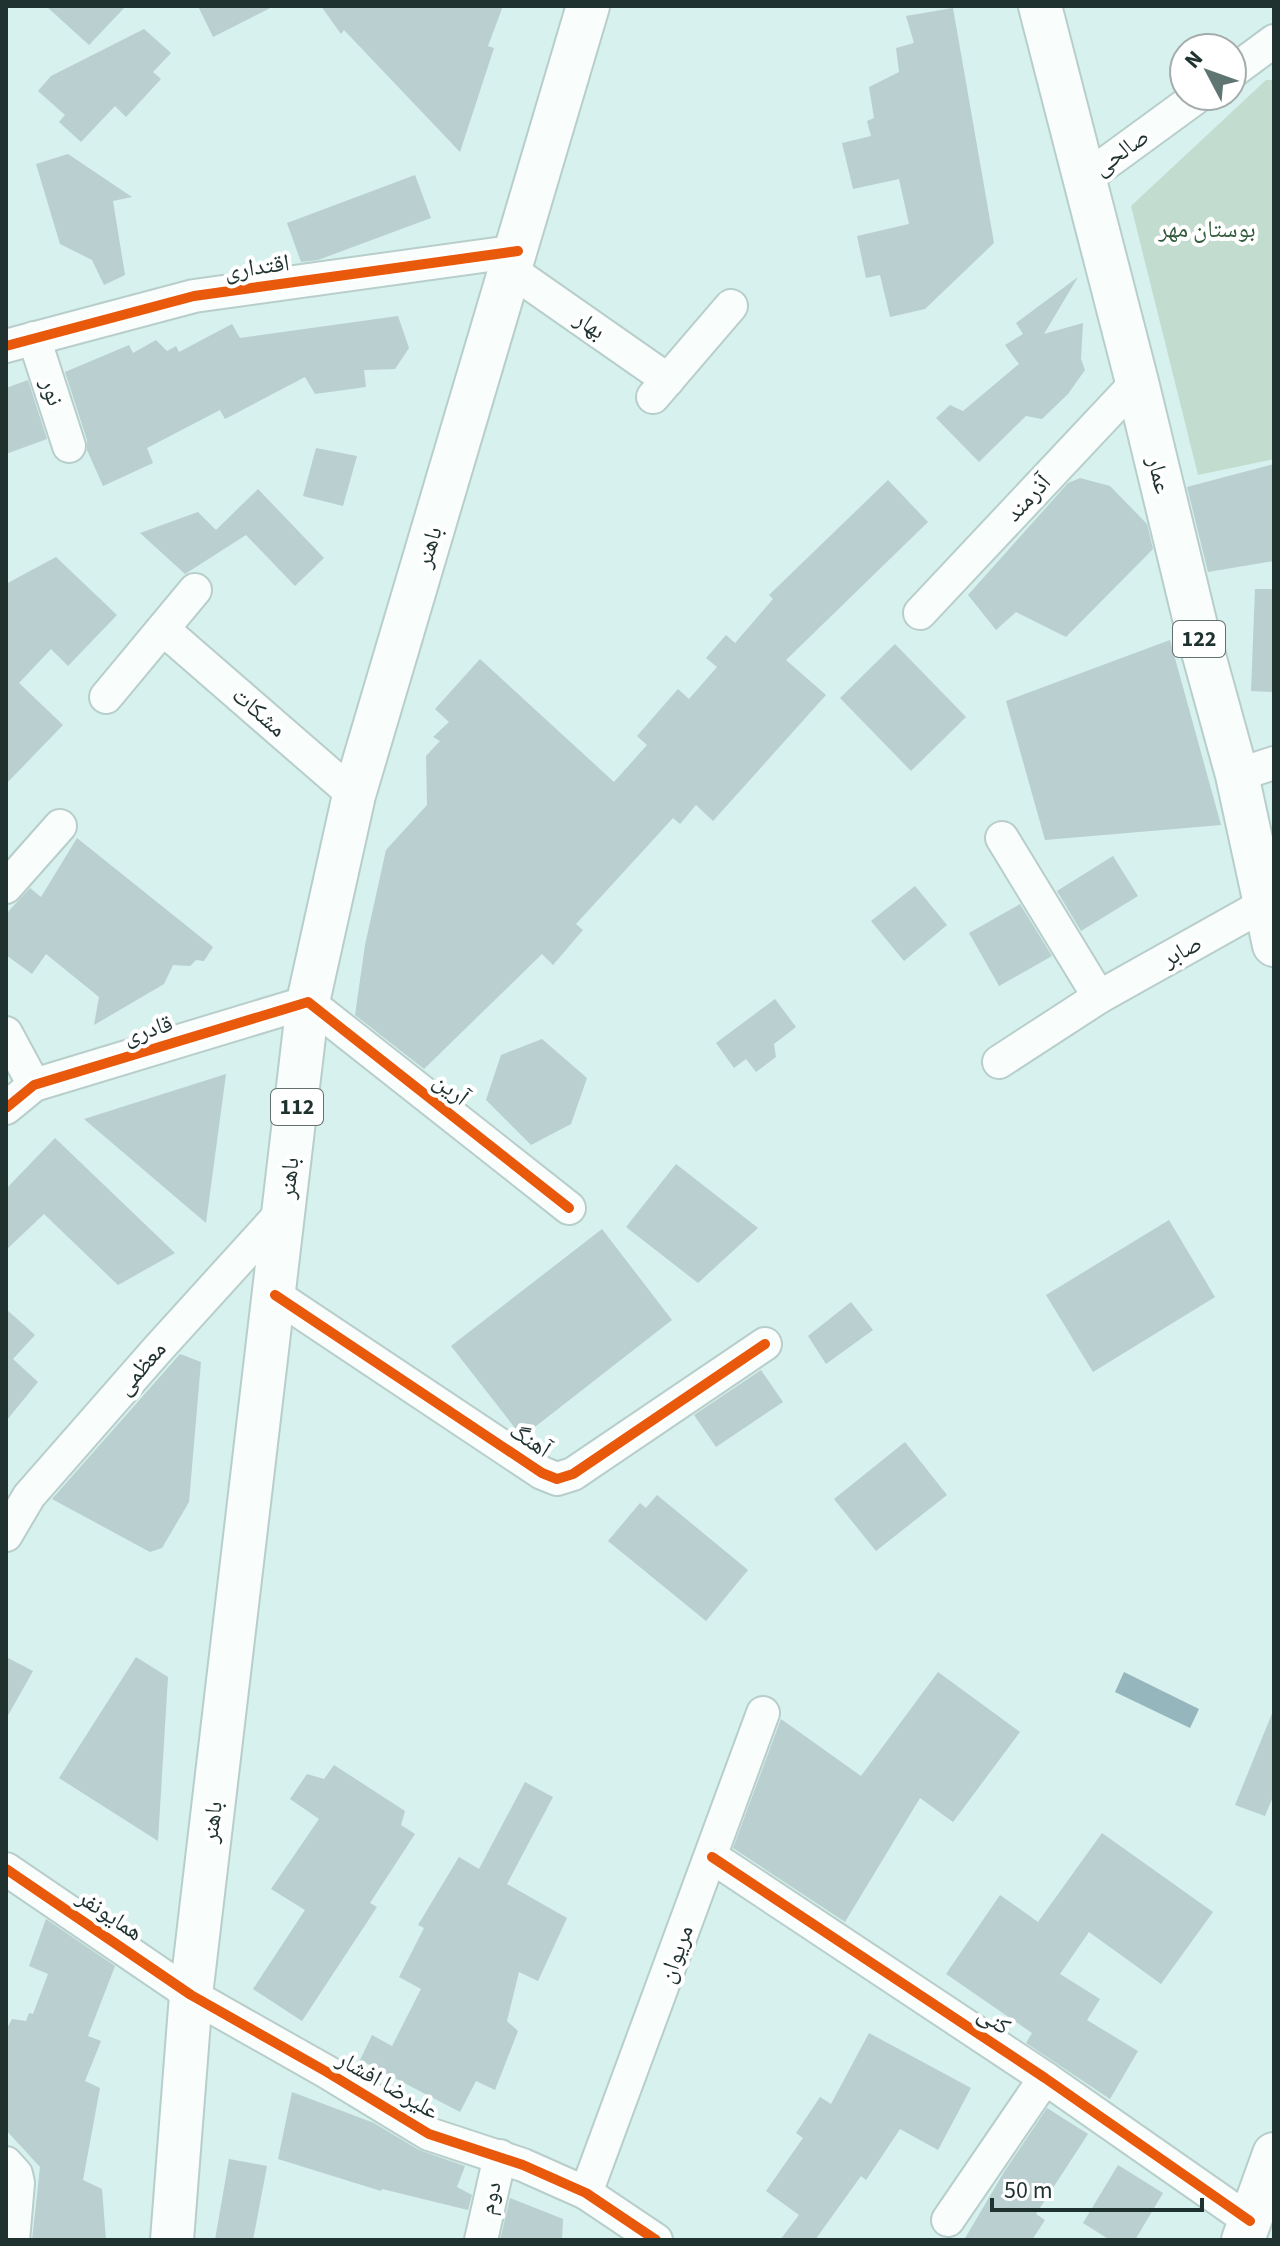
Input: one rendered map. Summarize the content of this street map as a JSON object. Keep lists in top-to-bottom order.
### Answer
{
  "streets": {
    "main road": [
      "عمار",
      "باهنر",
      "122",
      "112"
    ],
    "street": [
      "صالحی",
      "اقتداری",
      "بهار",
      "نور",
      "آذرمند",
      "مشکات",
      "صابر",
      "قادری",
      "آرین",
      "معظمی",
      "آهنگ",
      "همایونفر",
      "مریوان",
      "کنی",
      "علیرضا افشار",
      "دوم"
    ]
  },
  "crossings": [
    ["صالحی", "عمار"],
    ["اقتداری", "بهار"],
    ["اقتداری", "نور"],
    ["اقتداری", "باهنر"],
    ["بهار", "باهنر"],
    ["عمار", "آذرمند"],
    ["عمار", "صابر"],
    ["باهنر", "مشکات"],
    ["باهنر", "قادری"],
    ["باهنر", "آرین"],
    ["باهنر", "معظمی"],
    ["باهنر", "آهنگ"],
    ["باهنر", "همایونفر"],
    ["باهنر", "علیرضا افشار"],
    ["قادری", "آرین"],
    ["همایونفر", "علیرضا افشار"],
    ["مریوان", "کنی"],
    ["مریوان", "علیرضا افشار"],
    ["علیرضا افشار", "دوم"]
  ],
  "parks": ["بوستان مهر"],
  "scale_bar": "50 m",
  "north": "top left"
}
